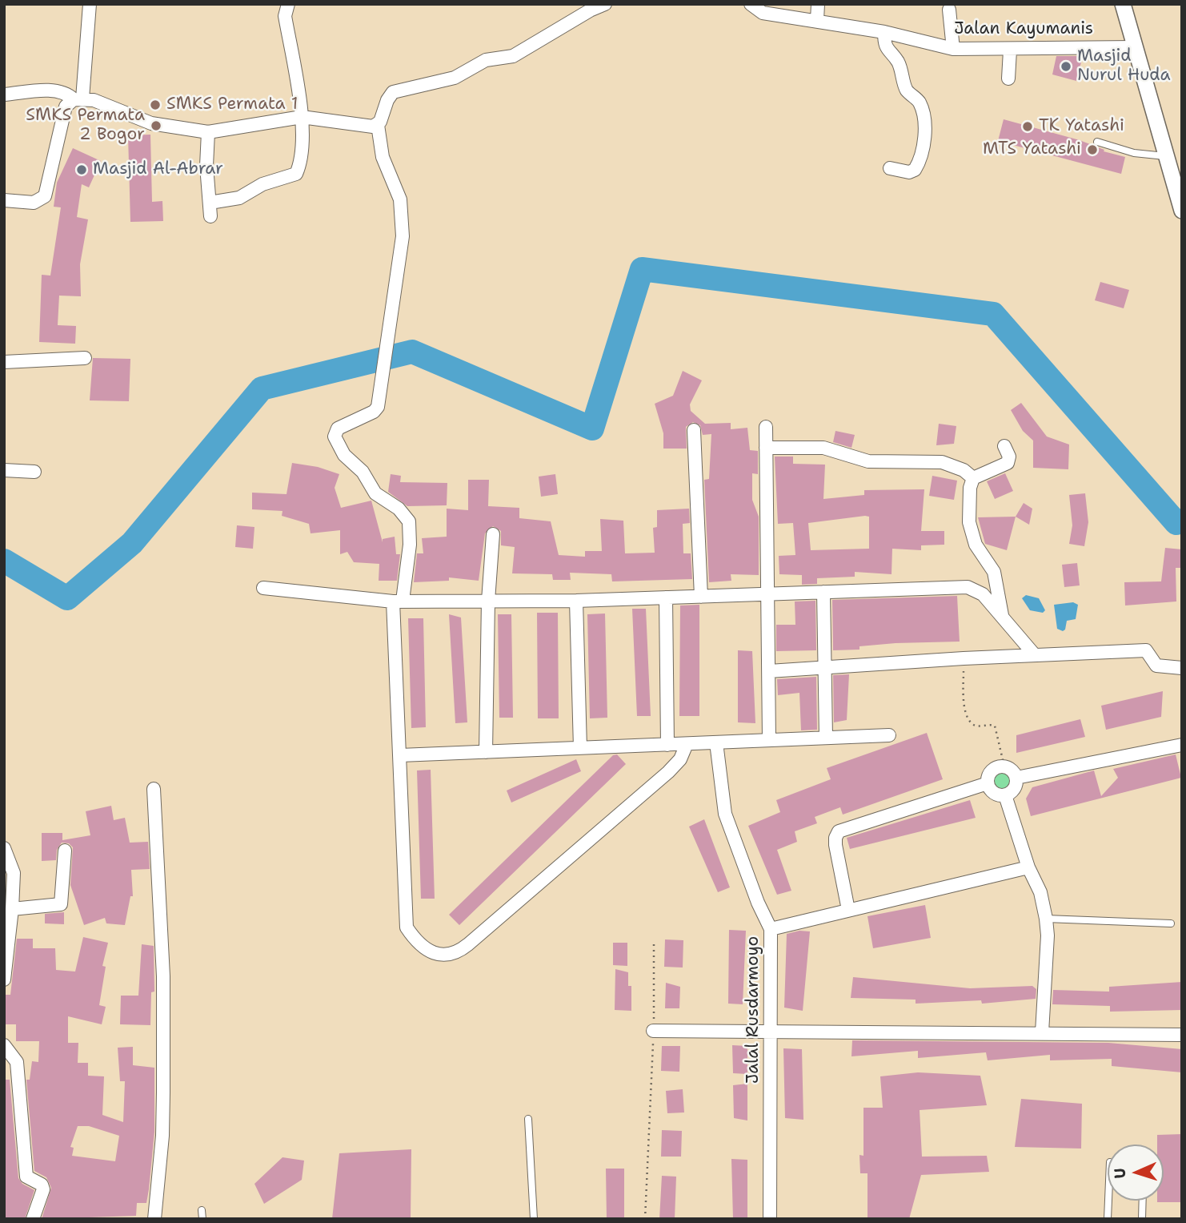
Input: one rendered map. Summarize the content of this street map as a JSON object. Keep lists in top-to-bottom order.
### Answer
{
  "streets": {
    "street": ["Jalan Kayumanis", "Jalal Rusdarmoyo"]
  },
  "places": [
    "Masjid Nurul Huda",
    "SMKS Permata 1",
    "SMKS Permata 2 Bogor",
    "TK Yatashi",
    "MTS Yatashi",
    "Masjid Al-Abrar"
  ],
  "north": "left"
}
